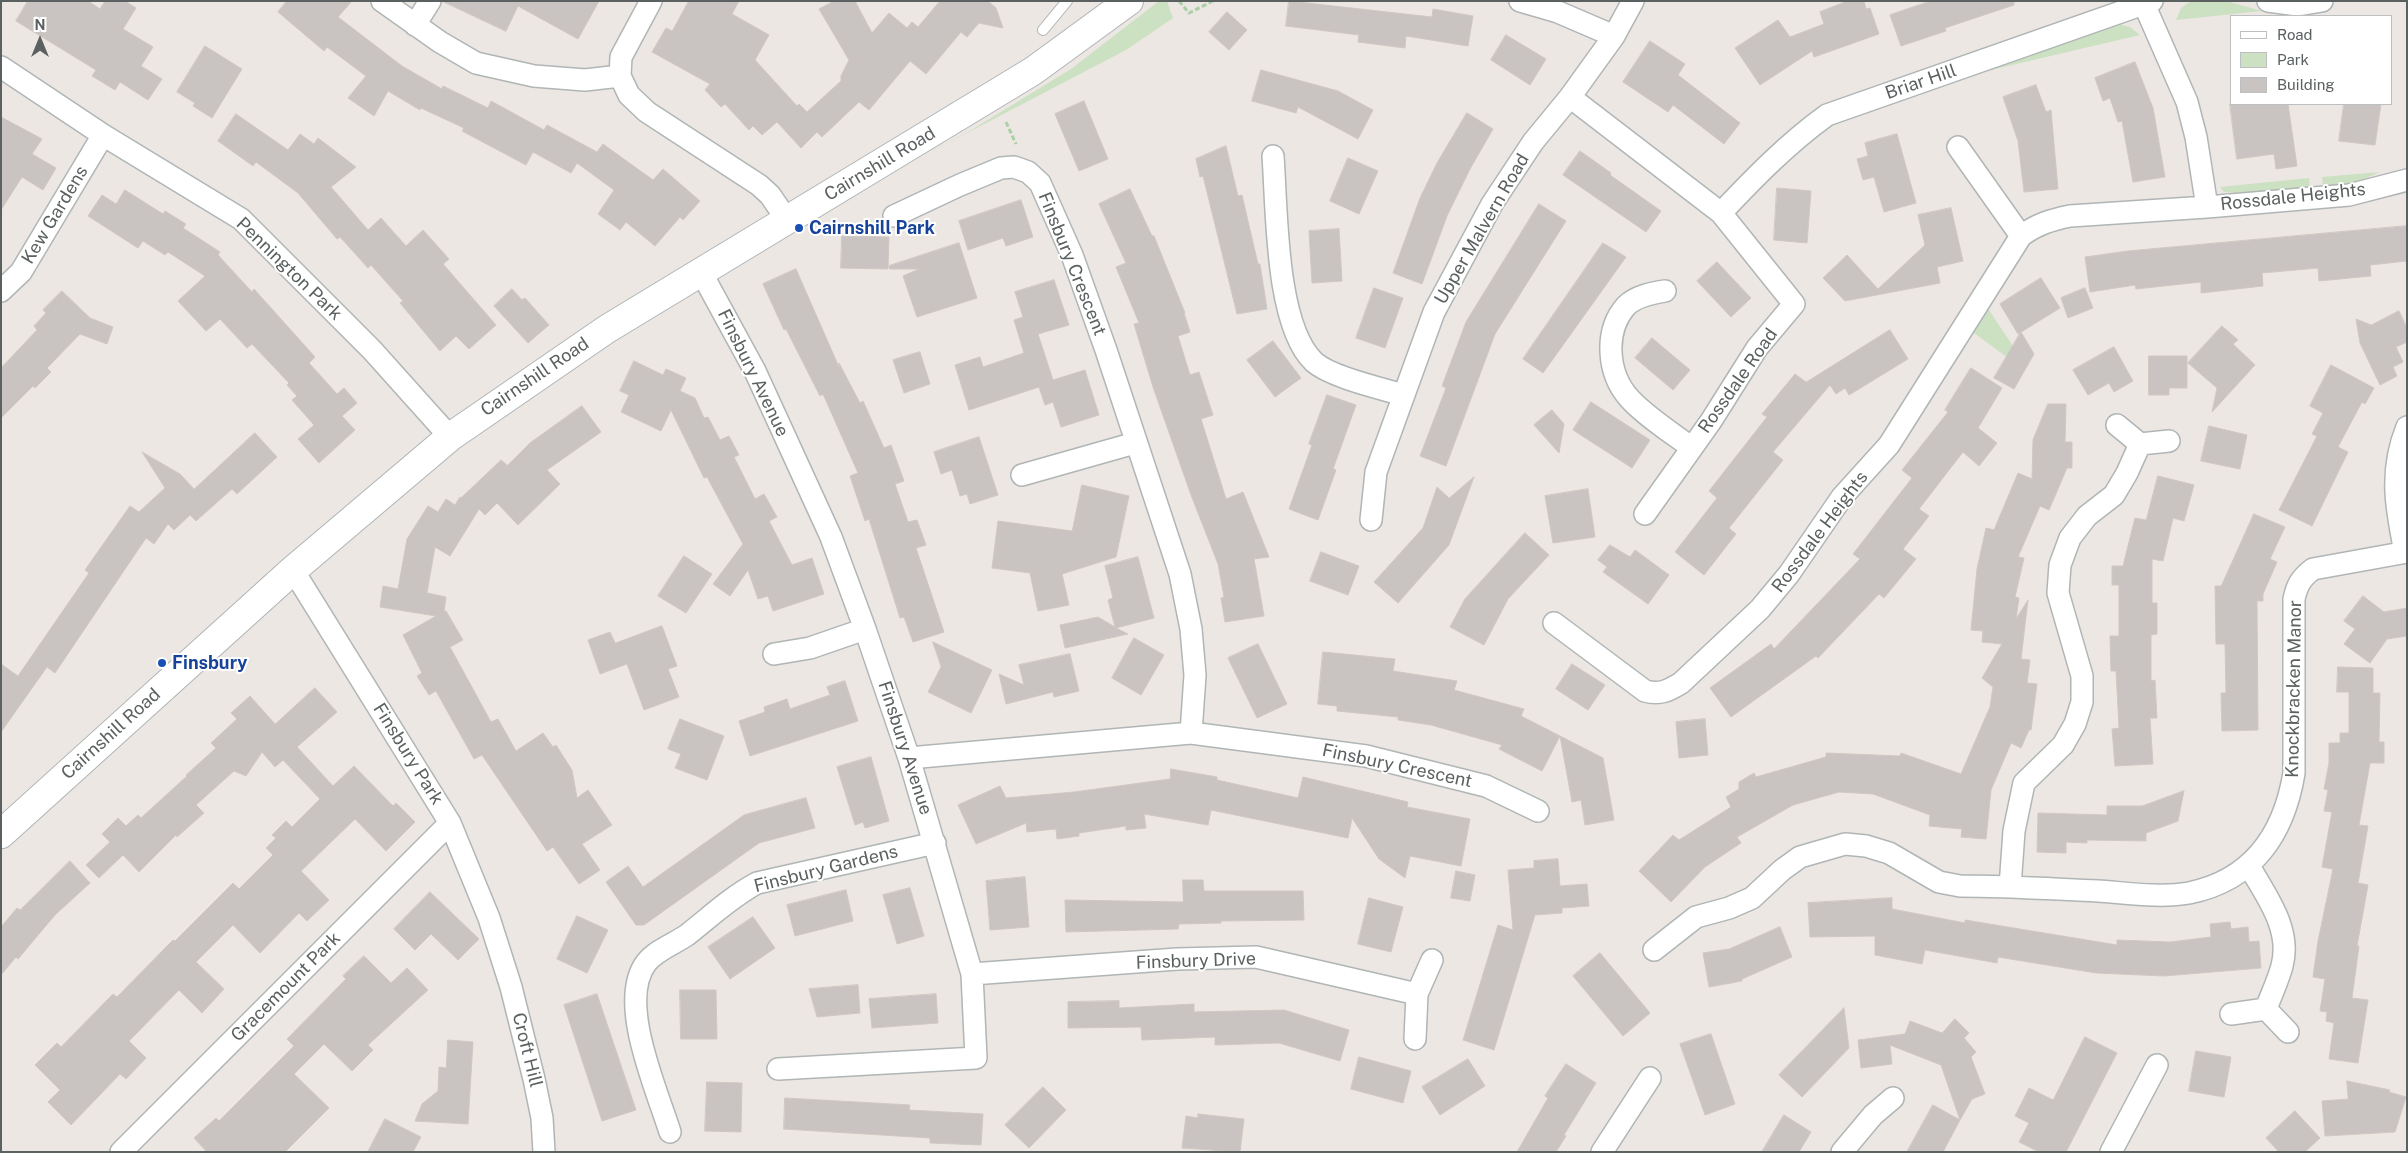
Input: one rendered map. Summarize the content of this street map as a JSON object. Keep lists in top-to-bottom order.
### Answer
{
  "streets": {
    "street": [
      "Briar Hill",
      "Cairnshill Road",
      "Rossdale Heights",
      "Kew Gardens",
      "Upper Malvern Road",
      "Finsbury Crescent",
      "Pennington Park",
      "Finsbury Avenue",
      "Rossdale Road",
      "Knockbracken Manor",
      "Finsbury Park",
      "Finsbury Gardens",
      "Finsbury Drive",
      "Gracemount Park",
      "Croft Hill"
    ]
  },
  "crossings": [
    ["Briar Hill", "Rossdale Heights"],
    ["Briar Hill", "Rossdale Road"],
    ["Cairnshill Road", "Pennington Park"],
    ["Cairnshill Road", "Finsbury Avenue"],
    ["Cairnshill Road", "Finsbury Park"],
    ["Kew Gardens", "Pennington Park"],
    ["Upper Malvern Road", "Rossdale Road"],
    ["Finsbury Crescent", "Finsbury Avenue"],
    ["Finsbury Avenue", "Finsbury Gardens"],
    ["Finsbury Avenue", "Finsbury Drive"],
    ["Finsbury Park", "Gracemount Park"],
    ["Finsbury Park", "Croft Hill"]
  ],
  "places": ["Cairnshill Park", "Finsbury"],
  "legend": ["Road", "Park", "Building"],
  "north": "top"
}
